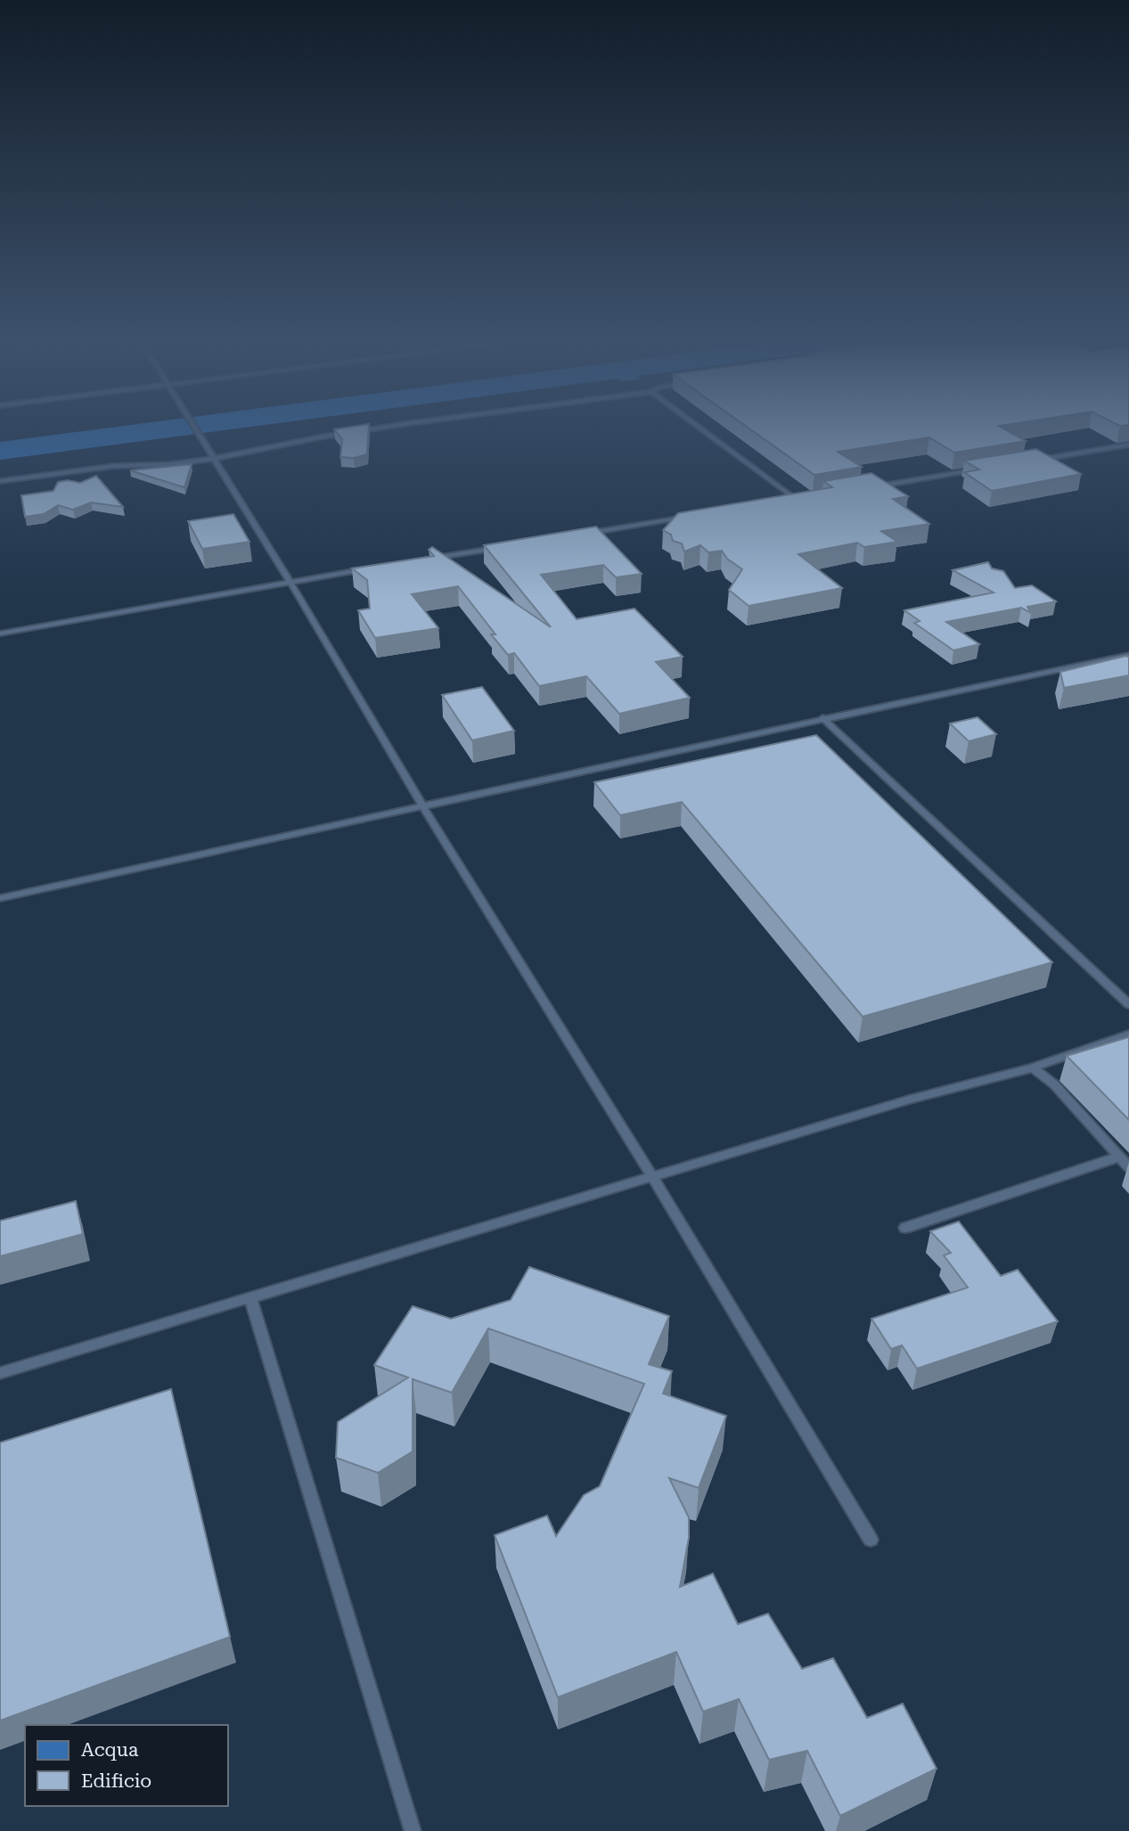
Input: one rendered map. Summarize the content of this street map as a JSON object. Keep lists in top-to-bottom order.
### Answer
{
  "legend": ["Acqua", "Edificio"]
}
